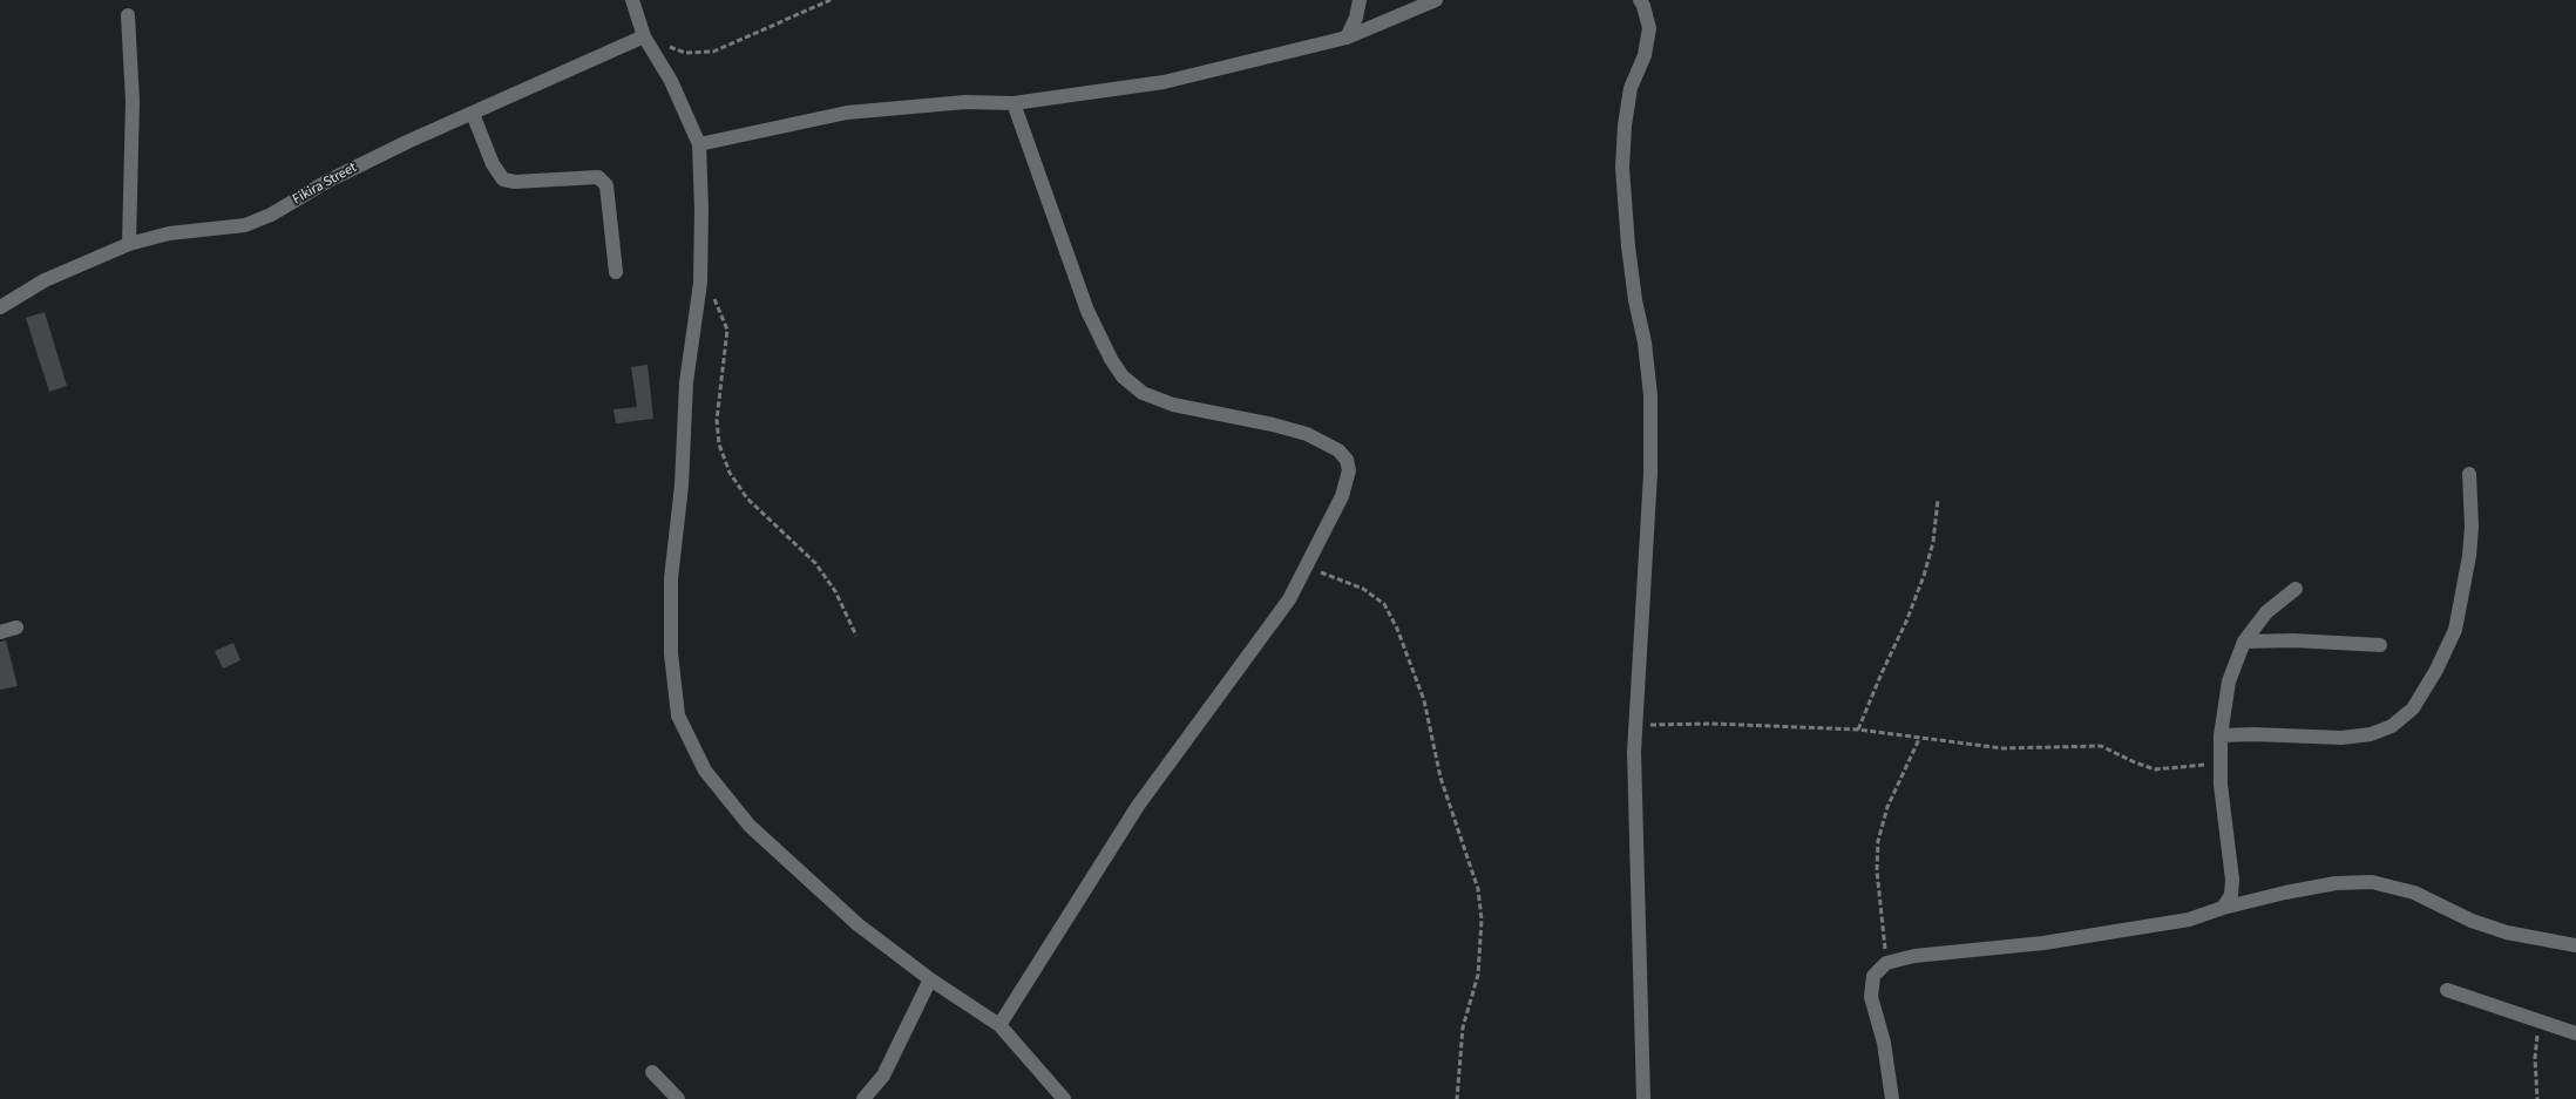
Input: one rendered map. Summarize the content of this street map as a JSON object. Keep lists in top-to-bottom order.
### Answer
{
  "streets": {
    "street": ["Fikira Street"]
  }
}
